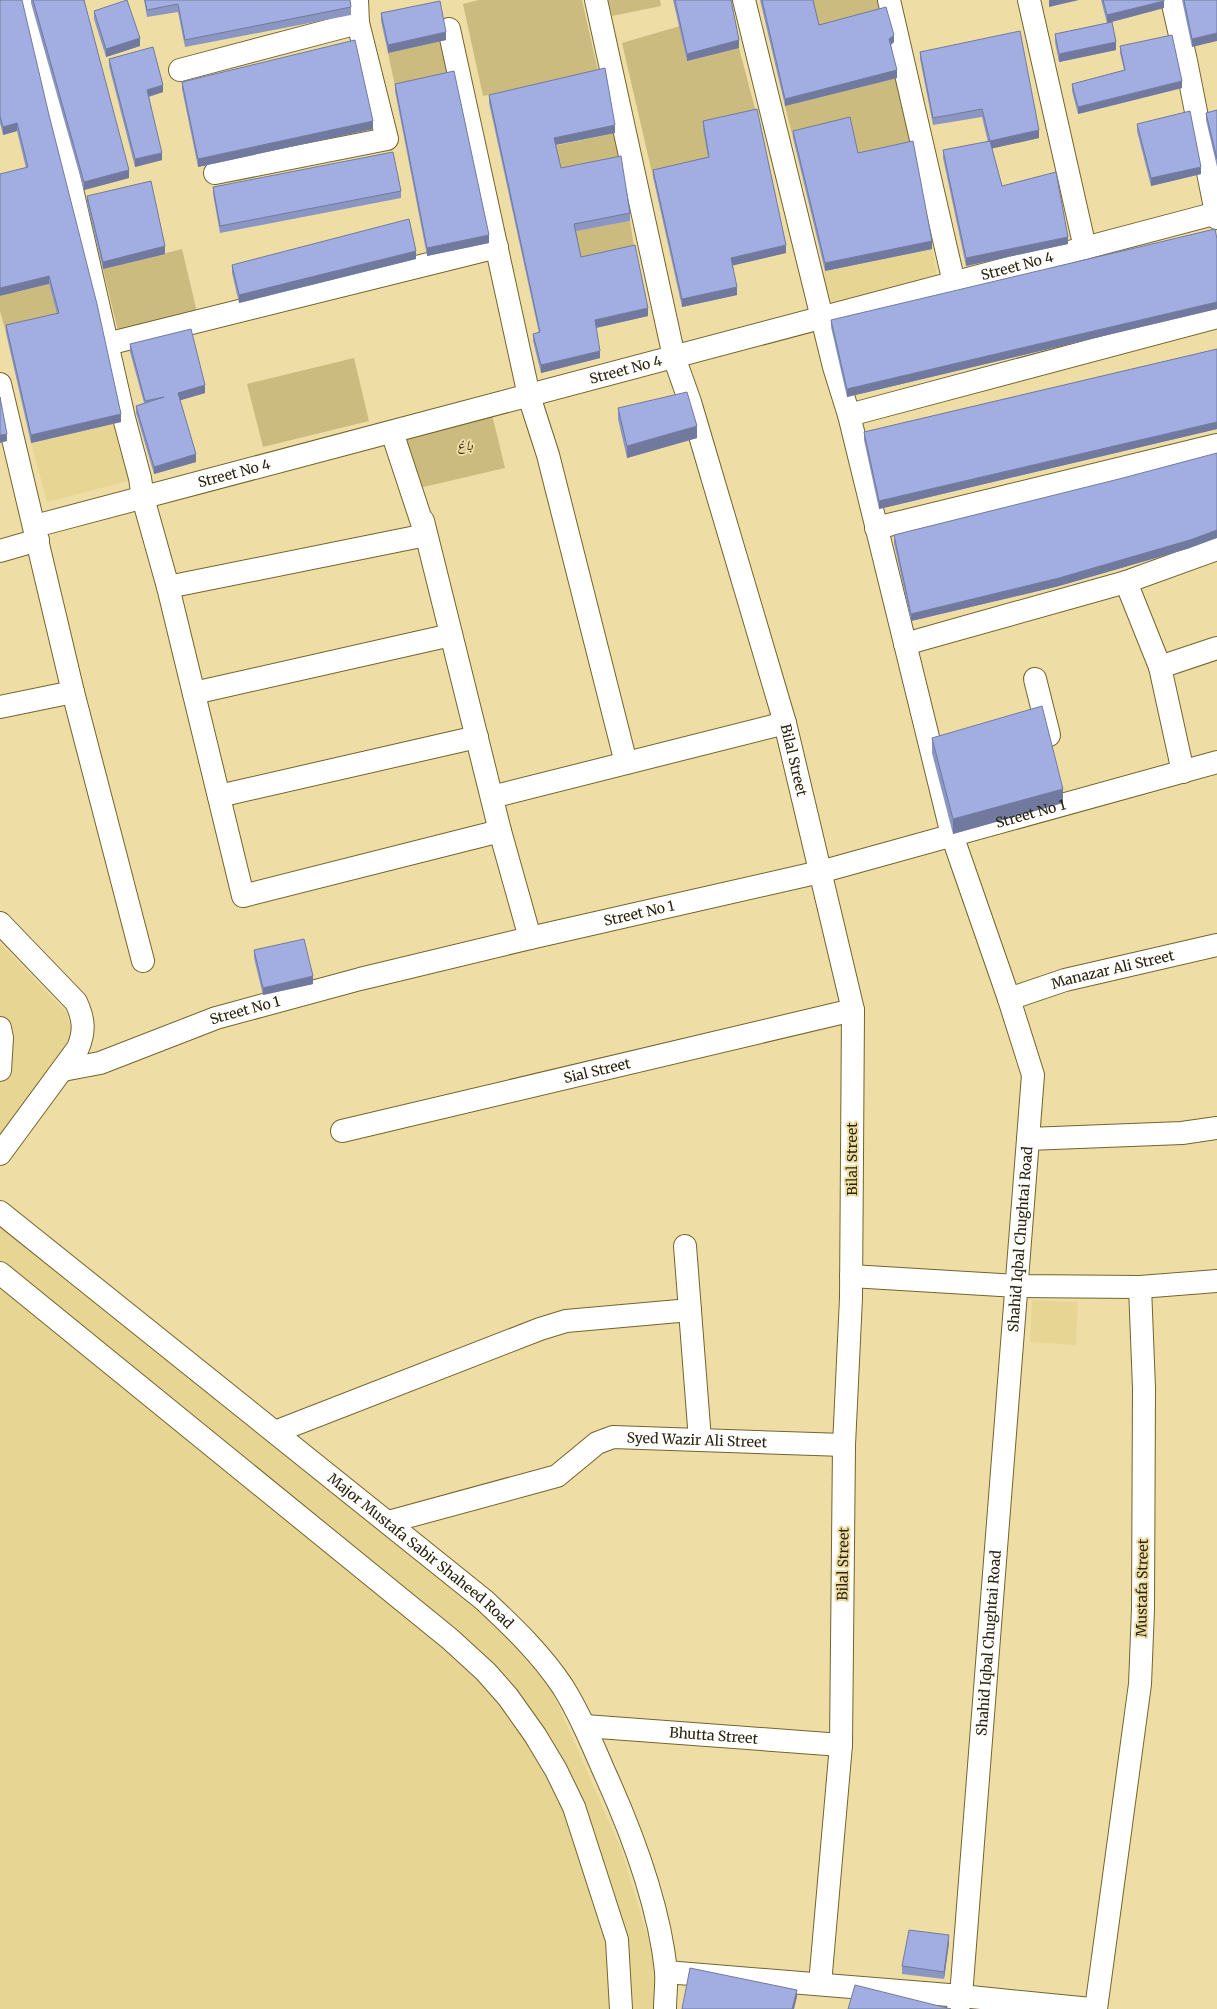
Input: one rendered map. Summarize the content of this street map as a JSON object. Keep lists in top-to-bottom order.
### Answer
{
  "streets": {
    "street": [
      "Street No 4",
      "Bilal Street",
      "Street No 1",
      "Manazar Ali Street",
      "Sial Street",
      "Shahid Iqbal Chughtai Road",
      "Syed Wazir Ali Street",
      "Major Mustafa Sabir Shaheed Road",
      "Mustafa Street",
      "Bhutta Street"
    ]
  },
  "crossings": [
    ["Street No 4", "Bilal Street"],
    ["Street No 4", "Shahid Iqbal Chughtai Road"],
    ["Bilal Street", "Street No 1"],
    ["Bilal Street", "Sial Street"],
    ["Bilal Street", "Syed Wazir Ali Street"],
    ["Bilal Street", "Bhutta Street"],
    ["Street No 1", "Shahid Iqbal Chughtai Road"],
    ["Manazar Ali Street", "Shahid Iqbal Chughtai Road"],
    ["Syed Wazir Ali Street", "Major Mustafa Sabir Shaheed Road"],
    ["Major Mustafa Sabir Shaheed Road", "Bhutta Street"]
  ],
  "parks": ["باغ"]
}
